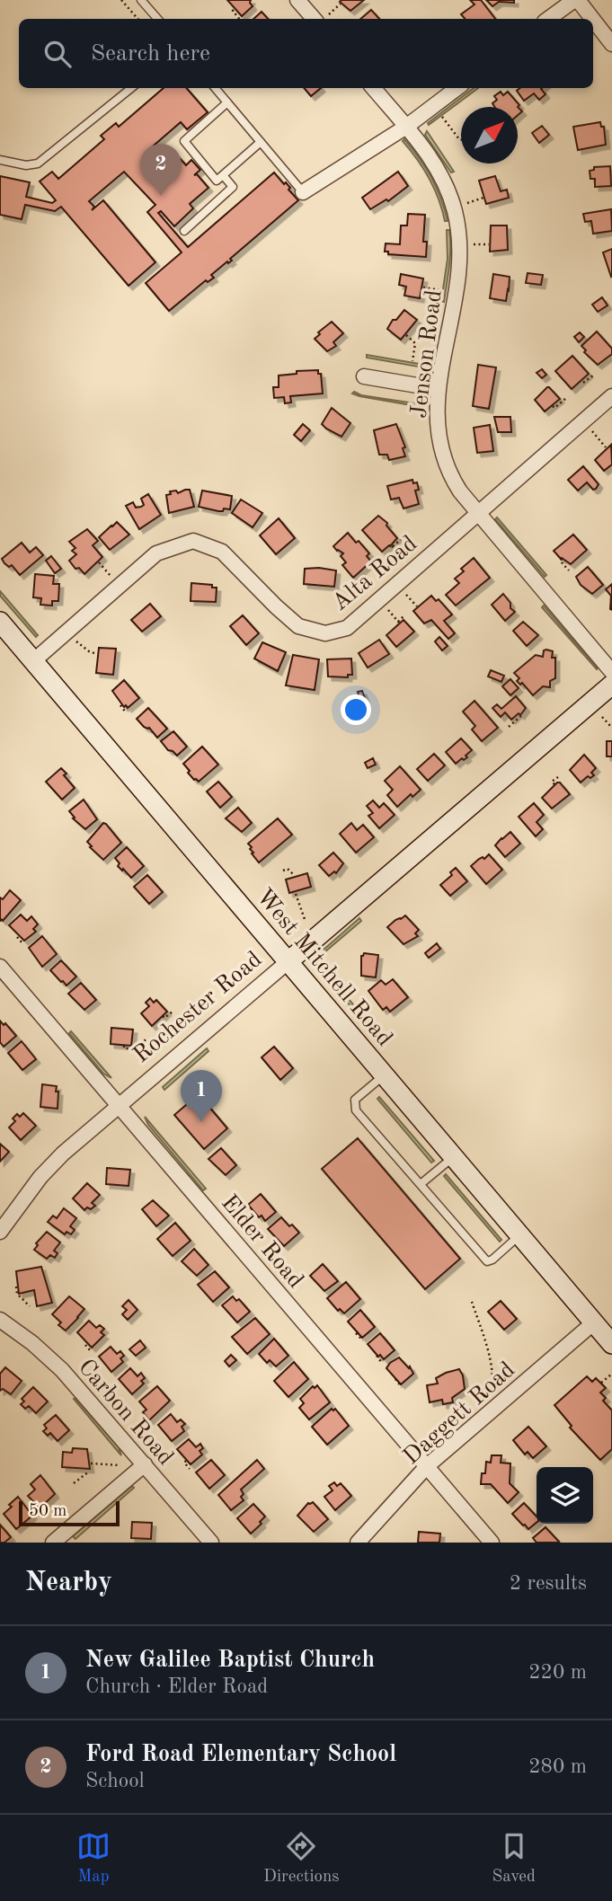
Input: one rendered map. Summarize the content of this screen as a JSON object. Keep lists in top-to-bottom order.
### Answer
{
  "streets": {
    "main road": ["West Mitchell Road", "Rochester Road"],
    "street": [
      "Jenson Road",
      "Alta Road",
      "Elder Road",
      "Carbon Road",
      "Daggett Road"
    ]
  },
  "crossings": [
    ["Jenson Road", "Alta Road"],
    ["Alta Road", "West Mitchell Road"],
    ["West Mitchell Road", "Rochester Road"],
    ["West Mitchell Road", "Daggett Road"],
    ["Rochester Road", "Elder Road"],
    ["Elder Road", "Daggett Road"]
  ],
  "scale_bar": "50 m",
  "north": "top right",
  "page": {
    "search": "Search here",
    "pins": ["2", "1"],
    "scale": "50 m",
    "heading": ["Nearby", "2 results"],
    "list": [
      {
        "mark": "1",
        "name": "New Galilee Baptist Church",
        "note": "Church · Elder Road",
        "value": "220 m"
      },
      {
        "mark": "2",
        "name": "Ford Road Elementary School",
        "note": "School",
        "value": "280 m"
      }
    ],
    "nav": ["Map", "Directions", "Saved"]
  }
}
